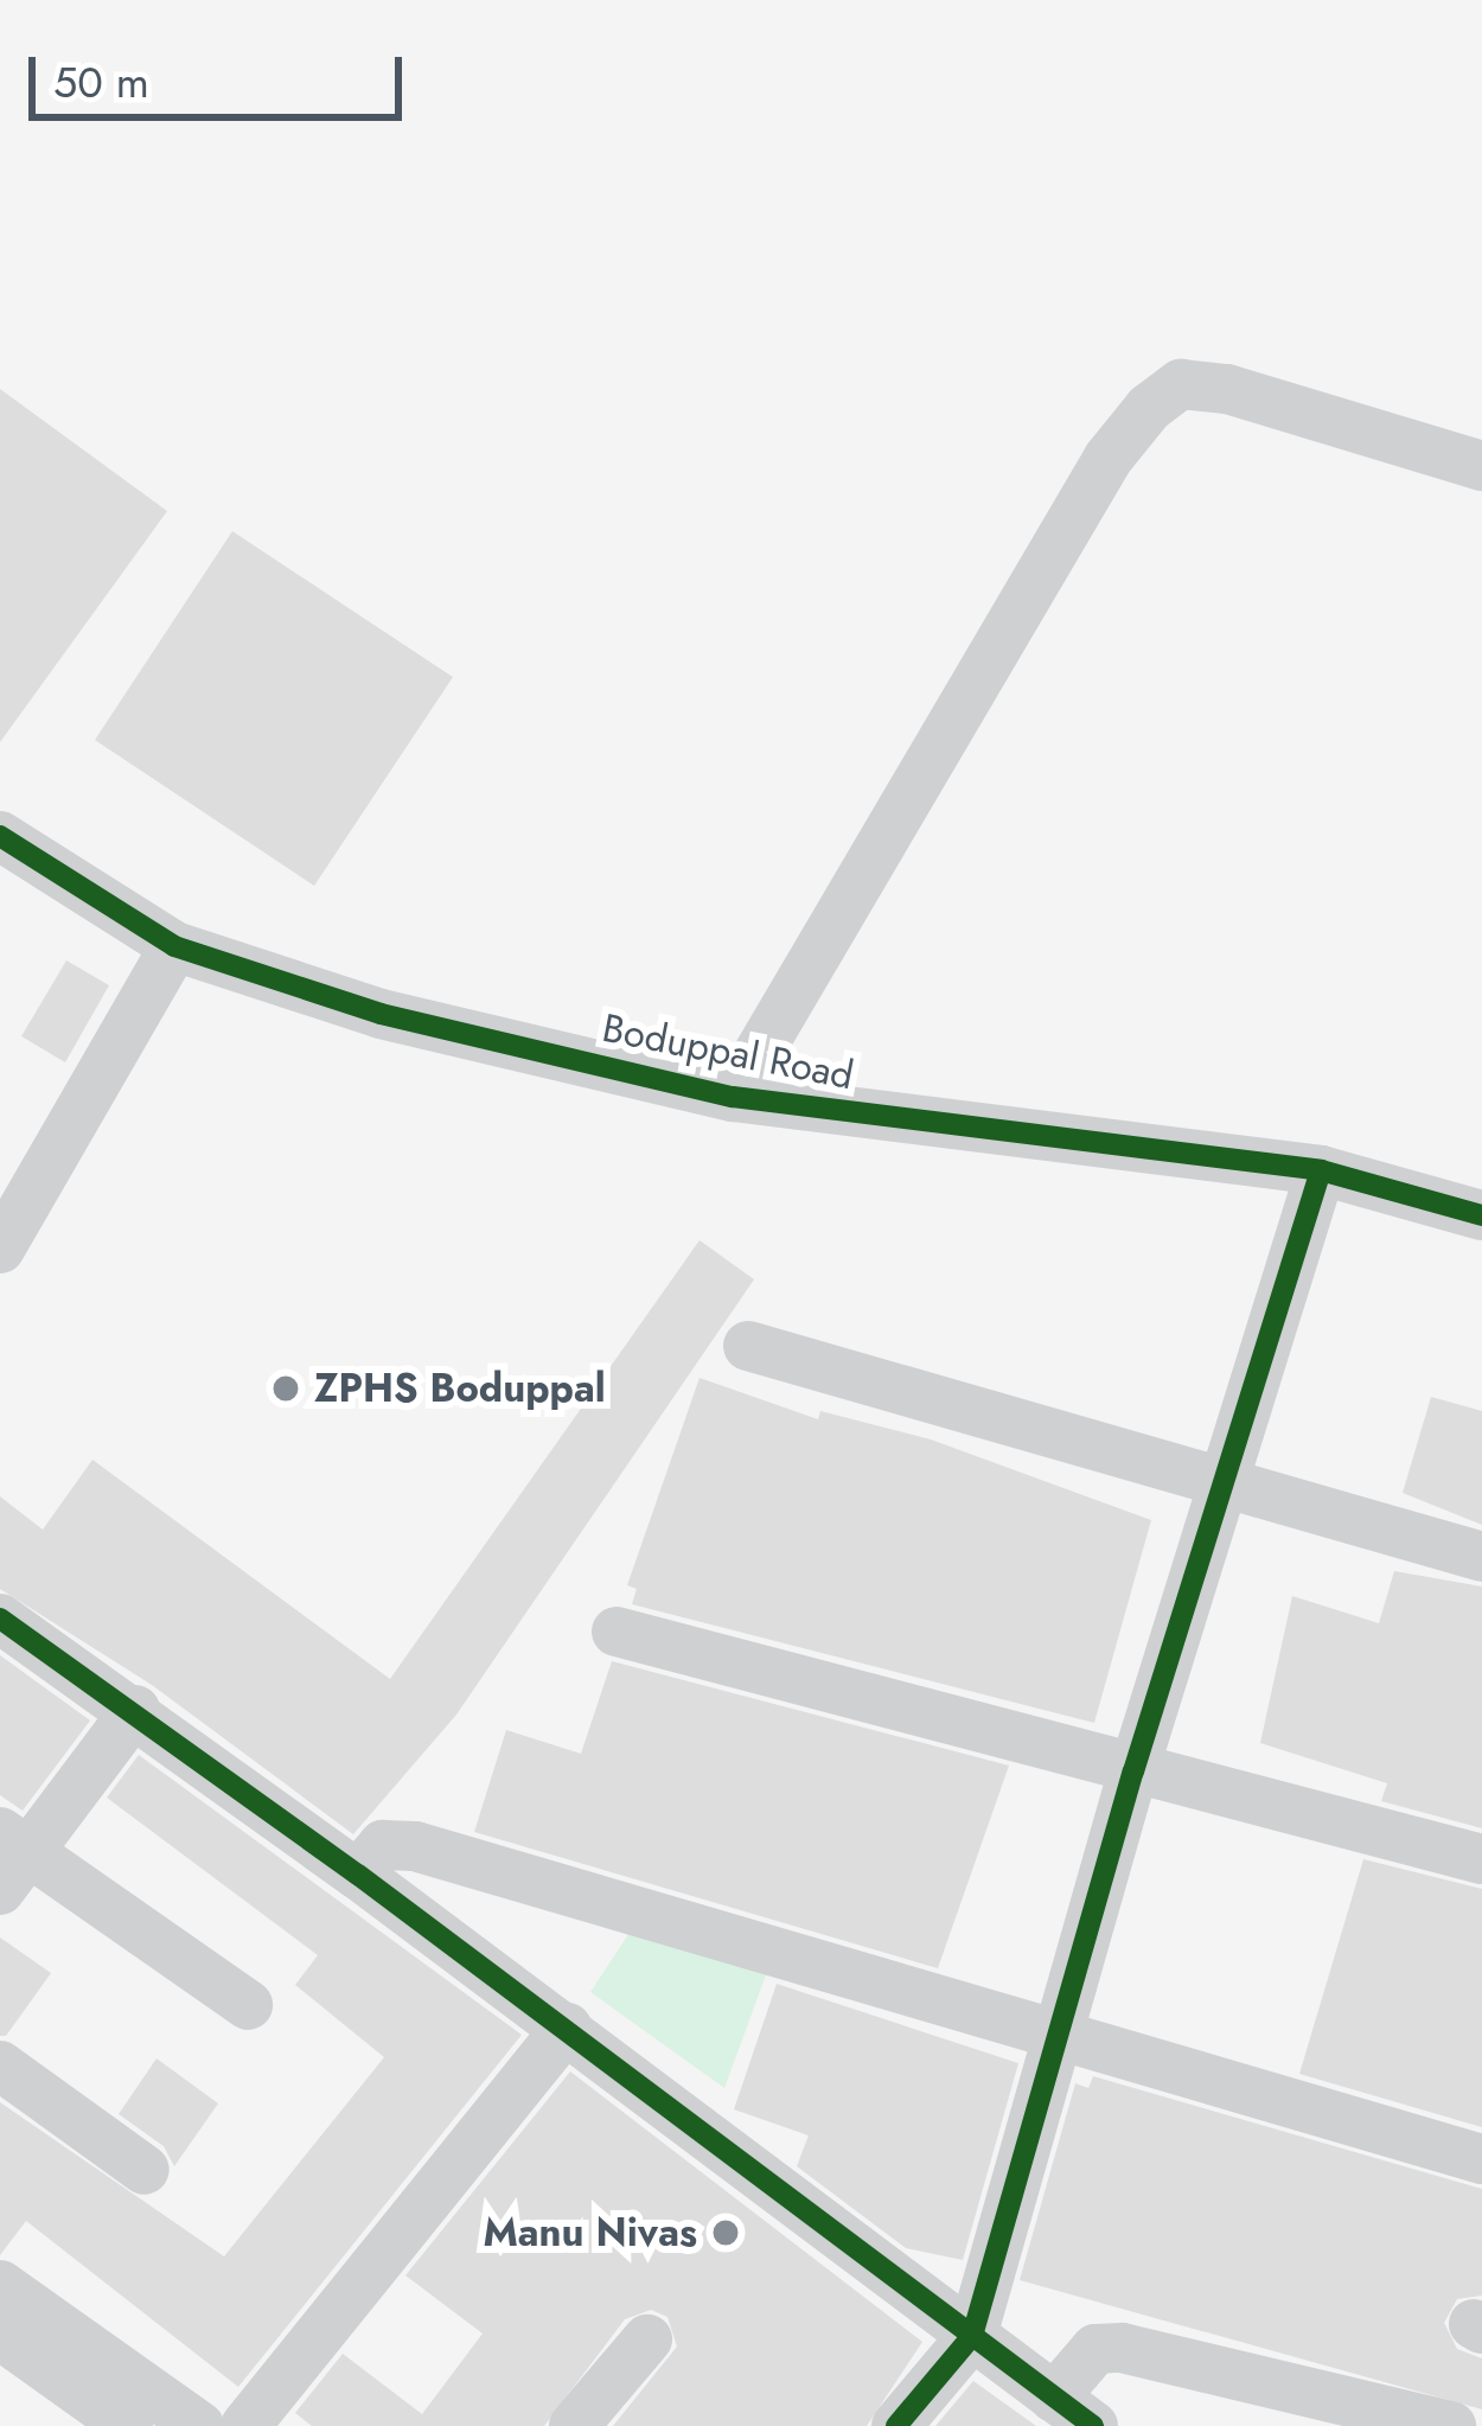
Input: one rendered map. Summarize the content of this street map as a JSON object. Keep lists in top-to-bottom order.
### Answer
{
  "streets": {
    "street": ["Boduppal Road"]
  },
  "places": ["ZPHS Boduppal", "Manu Nivas"],
  "scale_bar": "50 m"
}
